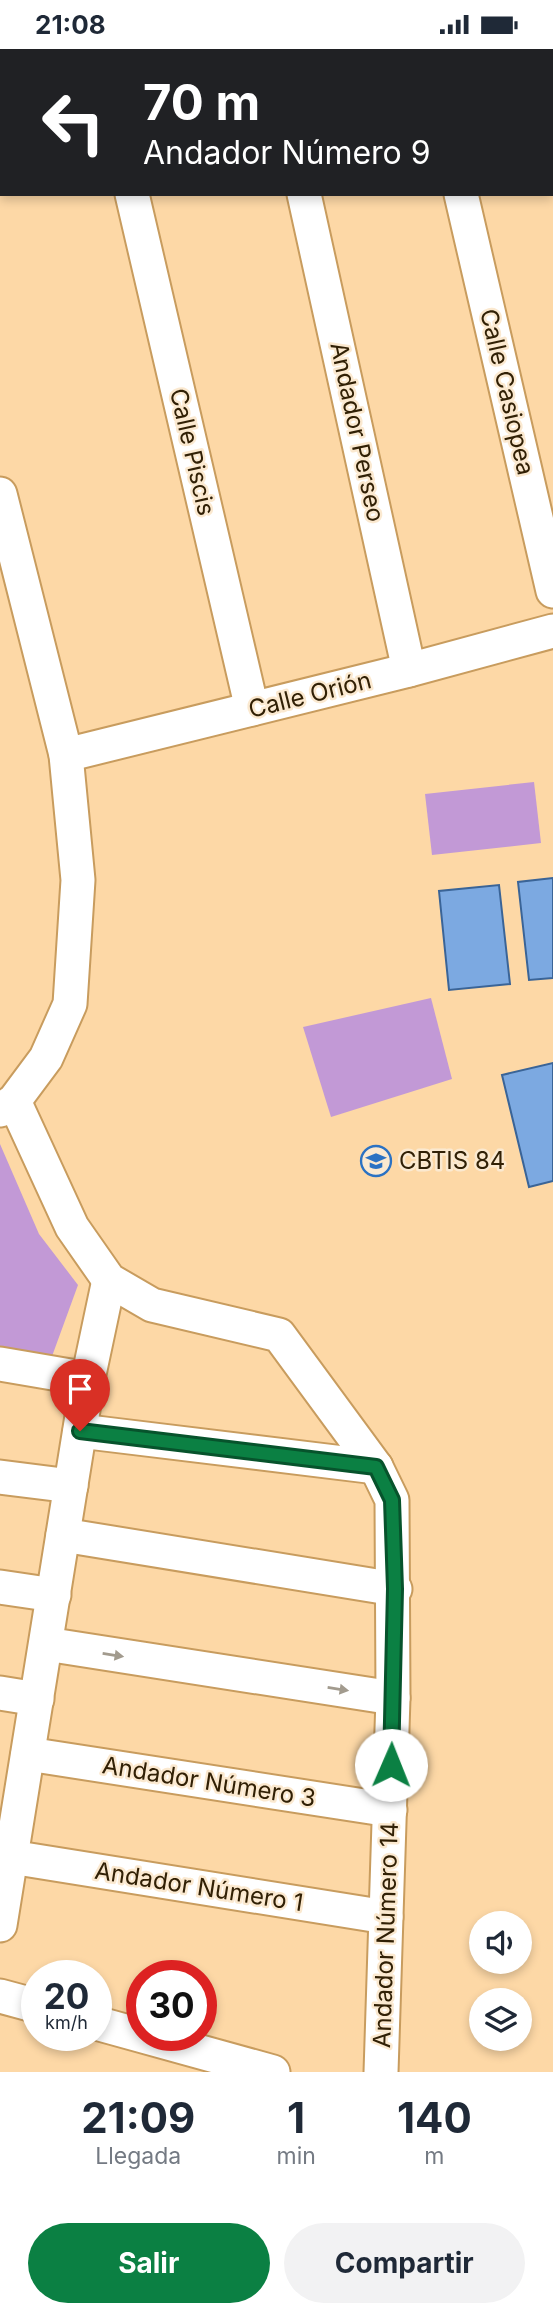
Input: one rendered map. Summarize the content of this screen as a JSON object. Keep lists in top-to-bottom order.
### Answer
{
  "streets": {
    "street": [
      "Calle Casiopea",
      "Andador Perseo",
      "Calle Piscis",
      "Calle Orión",
      "Andador Número 3",
      "Andador Número 1",
      "Andador Número 14"
    ]
  },
  "crossings": [
    ["Andador Perseo", "Calle Orión"],
    ["Calle Piscis", "Calle Orión"],
    ["Andador Número 3", "Andador Número 14"],
    ["Andador Número 1", "Andador Número 14"]
  ],
  "places": {
    "school or university": ["CBTIS 84"]
  },
  "page": {
    "status": "21:08",
    "turn": ["70 m", "Andador Número 9"],
    "speed": "20 km/h",
    "limit": "30",
    "eta": [
      "21:09",
      "Llegada",
      "1",
      "min",
      "140",
      "m"
    ],
    "buttons": ["Salir", "Compartir"]
  }
}
